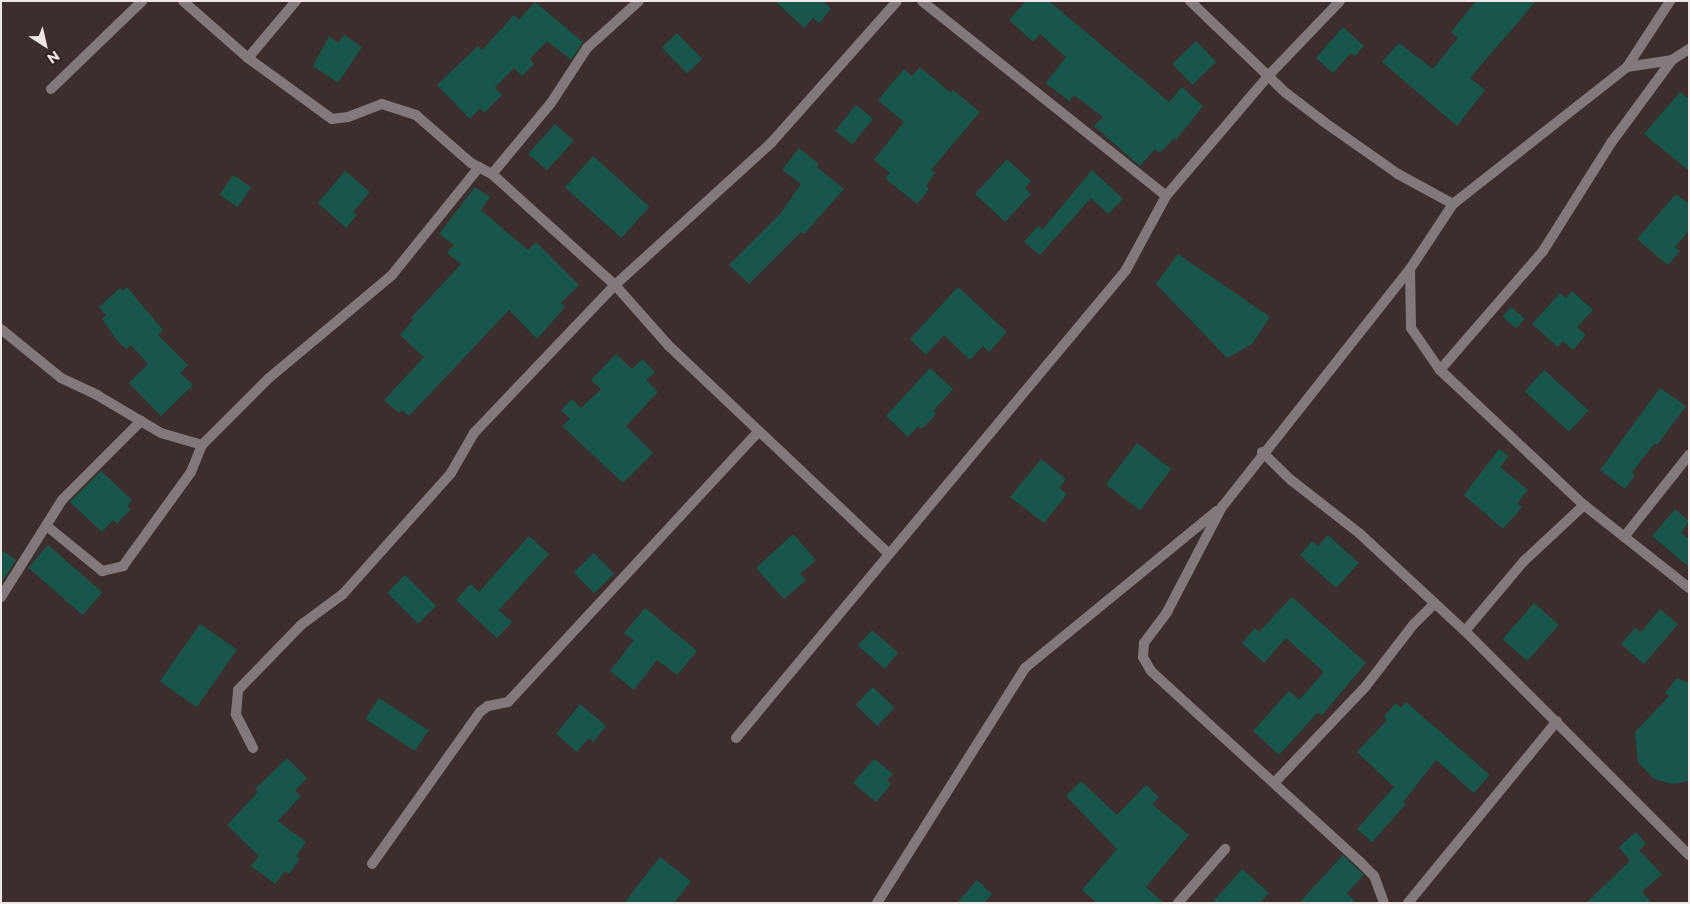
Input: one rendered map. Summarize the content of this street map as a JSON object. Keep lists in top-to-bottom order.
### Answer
{
  "north": "bottom right"
}
